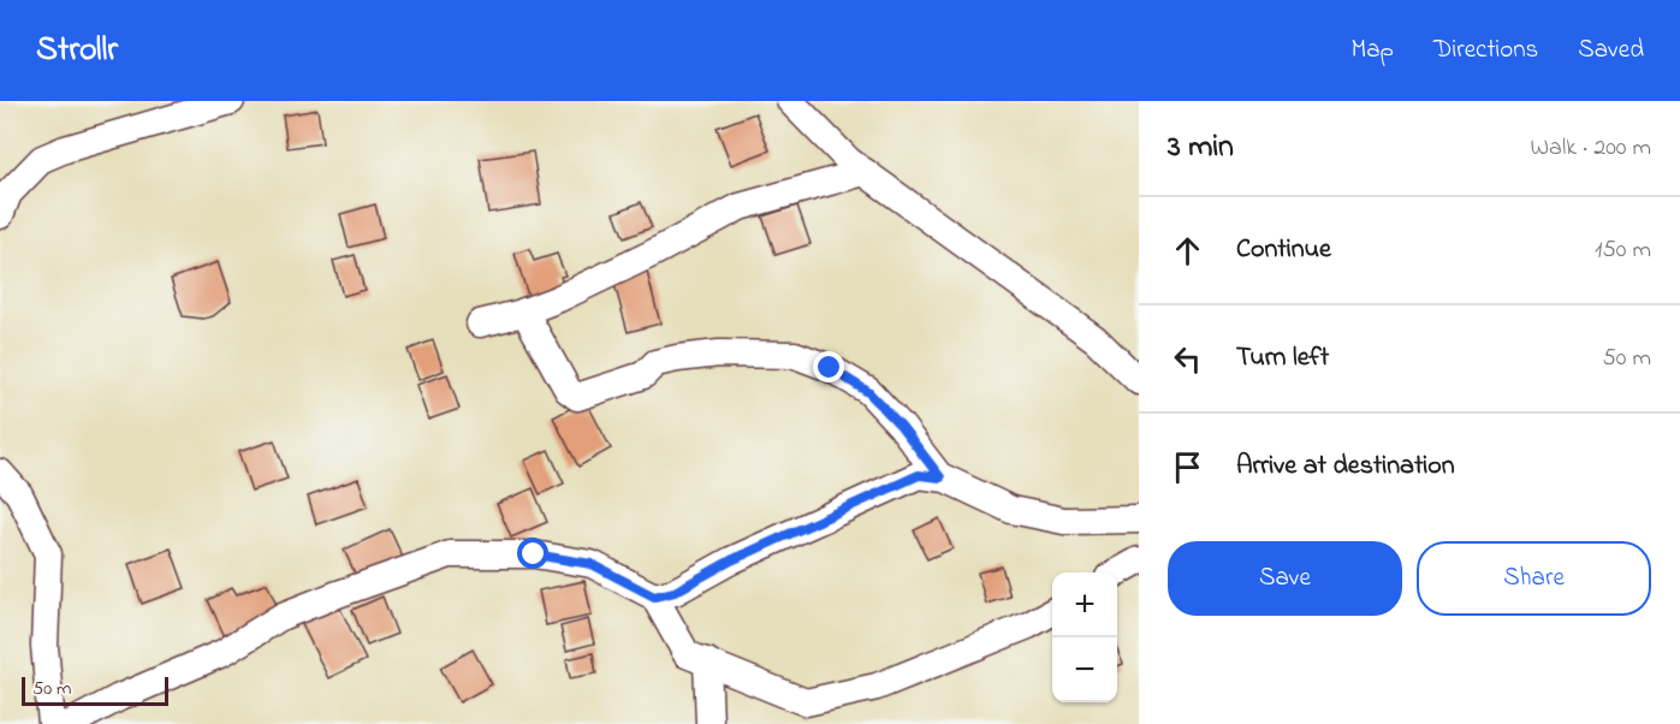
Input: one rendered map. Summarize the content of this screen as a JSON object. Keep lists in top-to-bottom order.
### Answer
{
  "scale_bar": "50 m",
  "page": {
    "header": "Strollr",
    "nav": ["Map", "Directions", "Saved"],
    "heading": ["3 min", "Walk · 200 m"],
    "list": [
      ["Continue", "150 m"],
      ["Turn left", "50 m"],
      "Arrive at destination"
    ],
    "buttons": ["Save", "Share"],
    "map_buttons": ["+", "−"],
    "scale": "50 m"
  }
}
